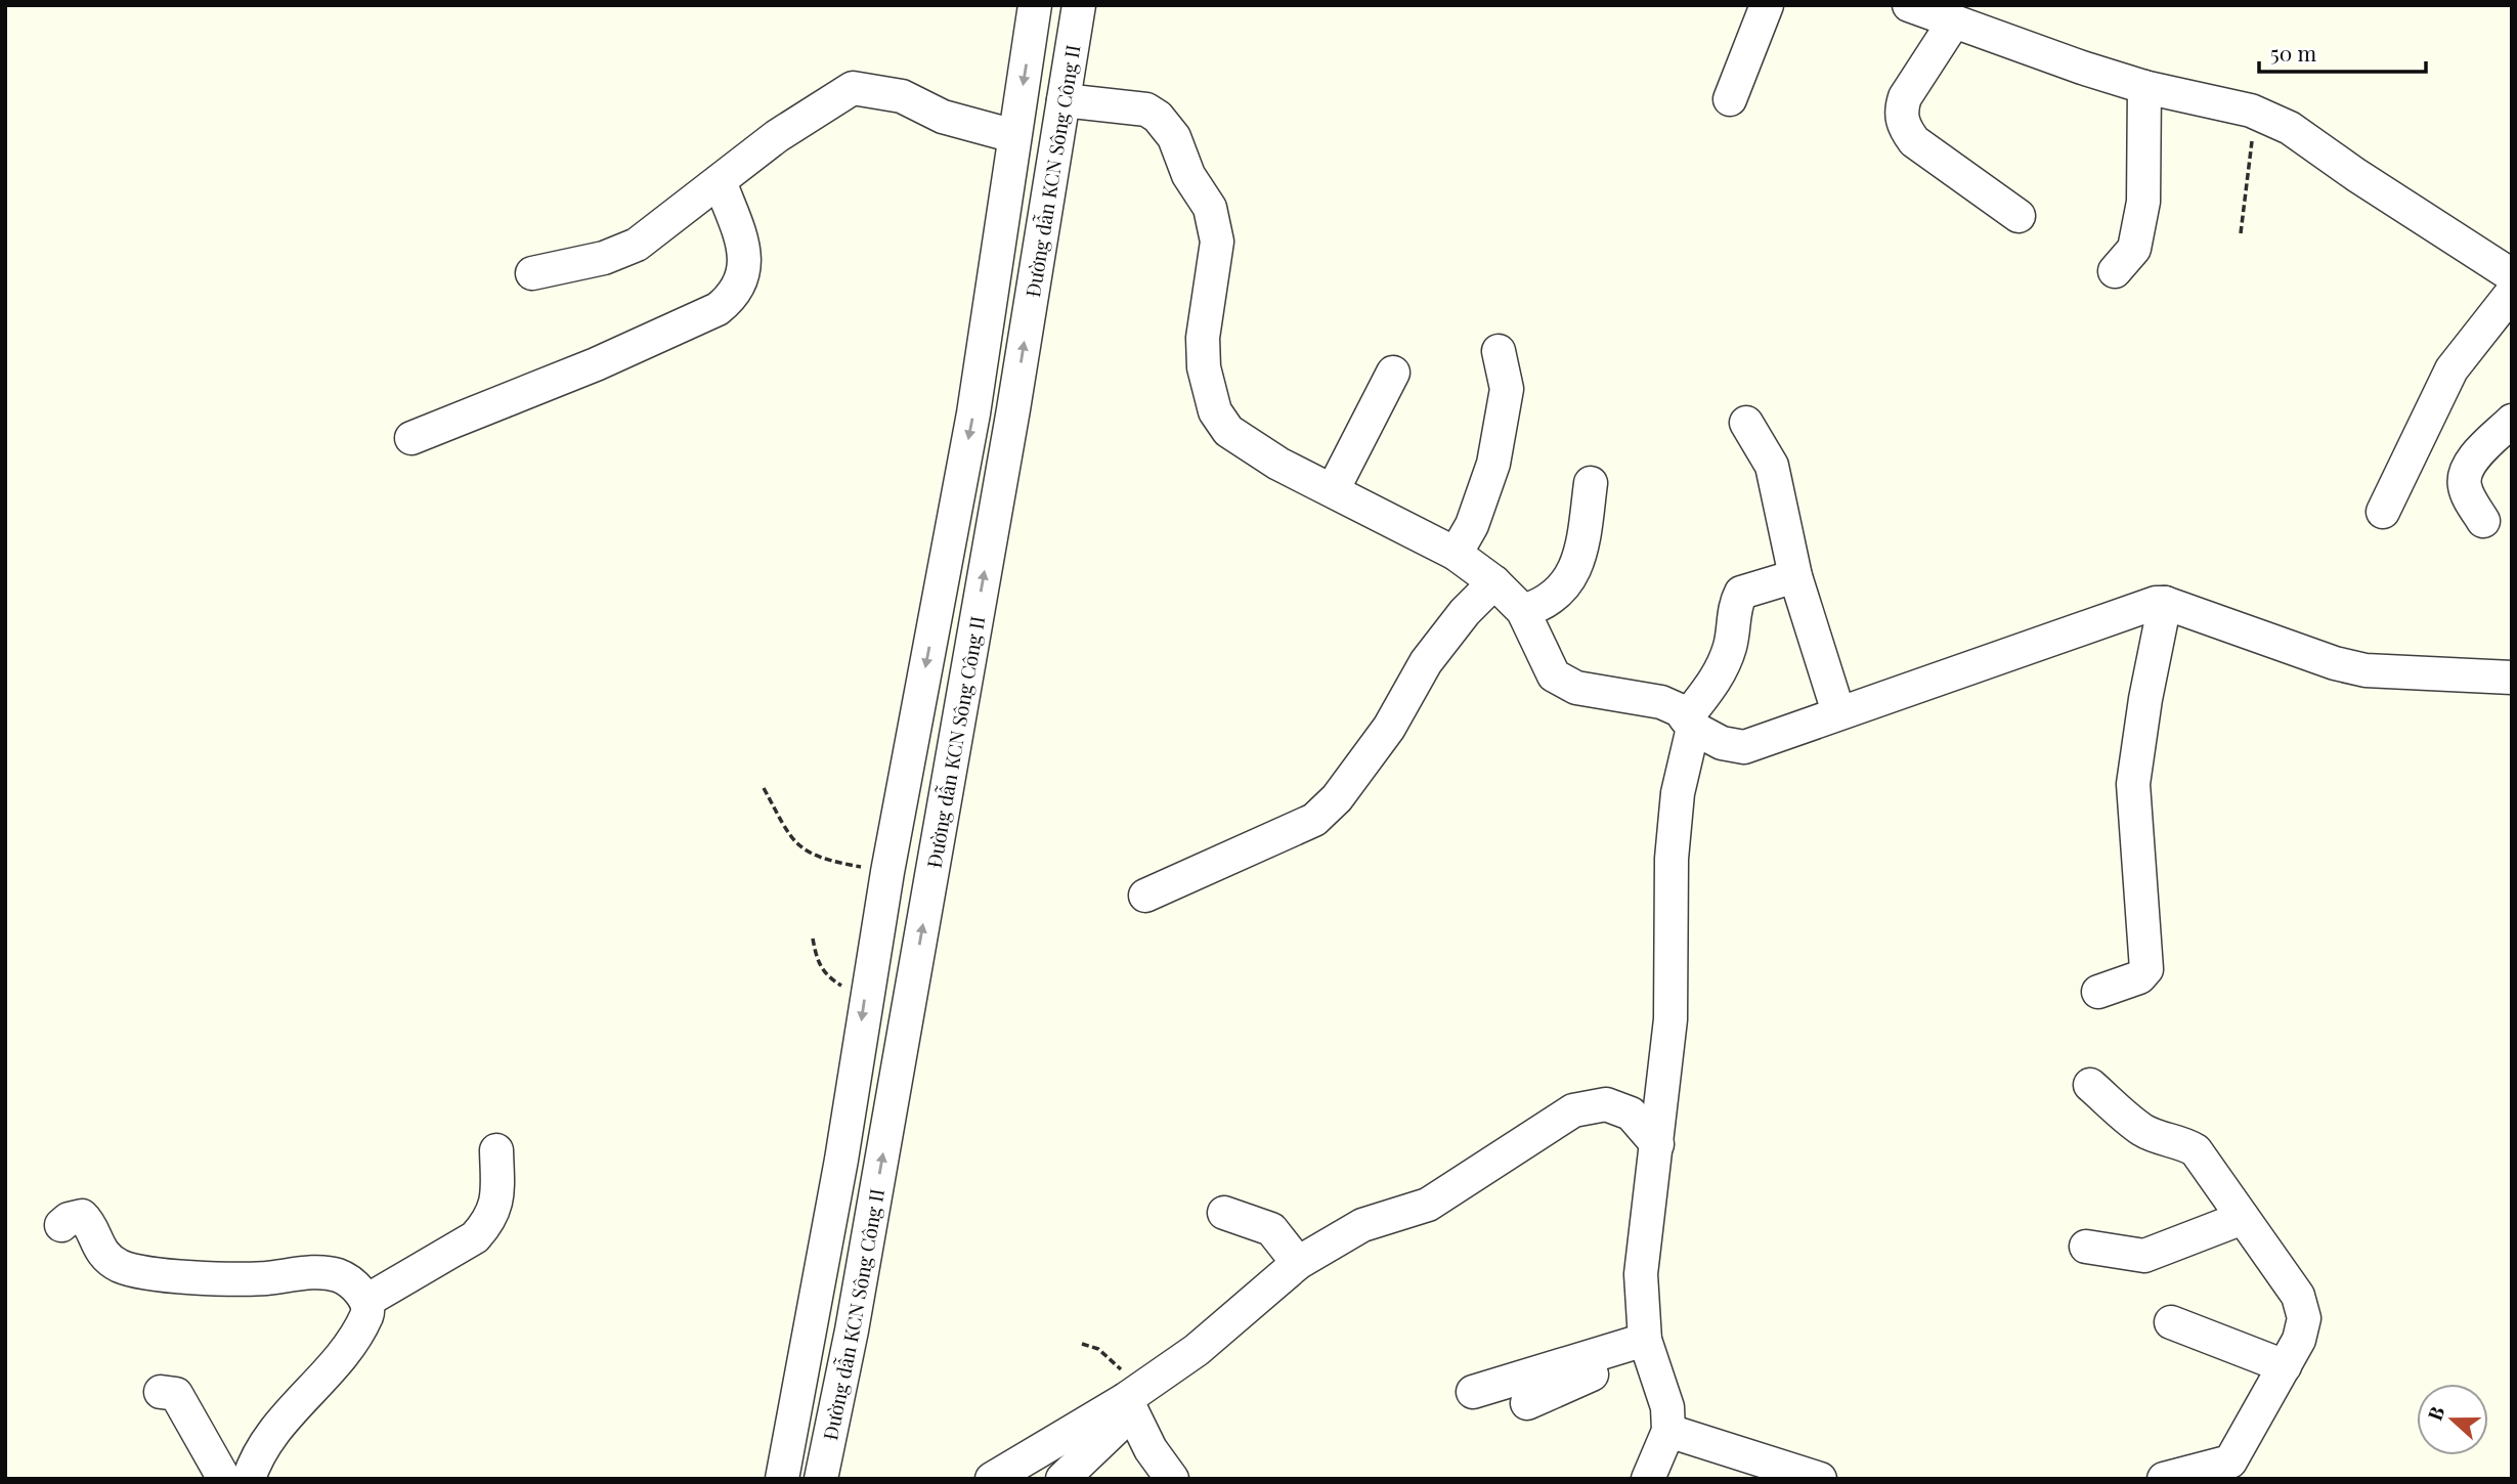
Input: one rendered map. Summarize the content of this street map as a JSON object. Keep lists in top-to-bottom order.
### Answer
{
  "streets": {
    "street": ["Đường dẫn KCN Sông Công II"]
  },
  "scale_bar": "50 m",
  "north": "left"
}
